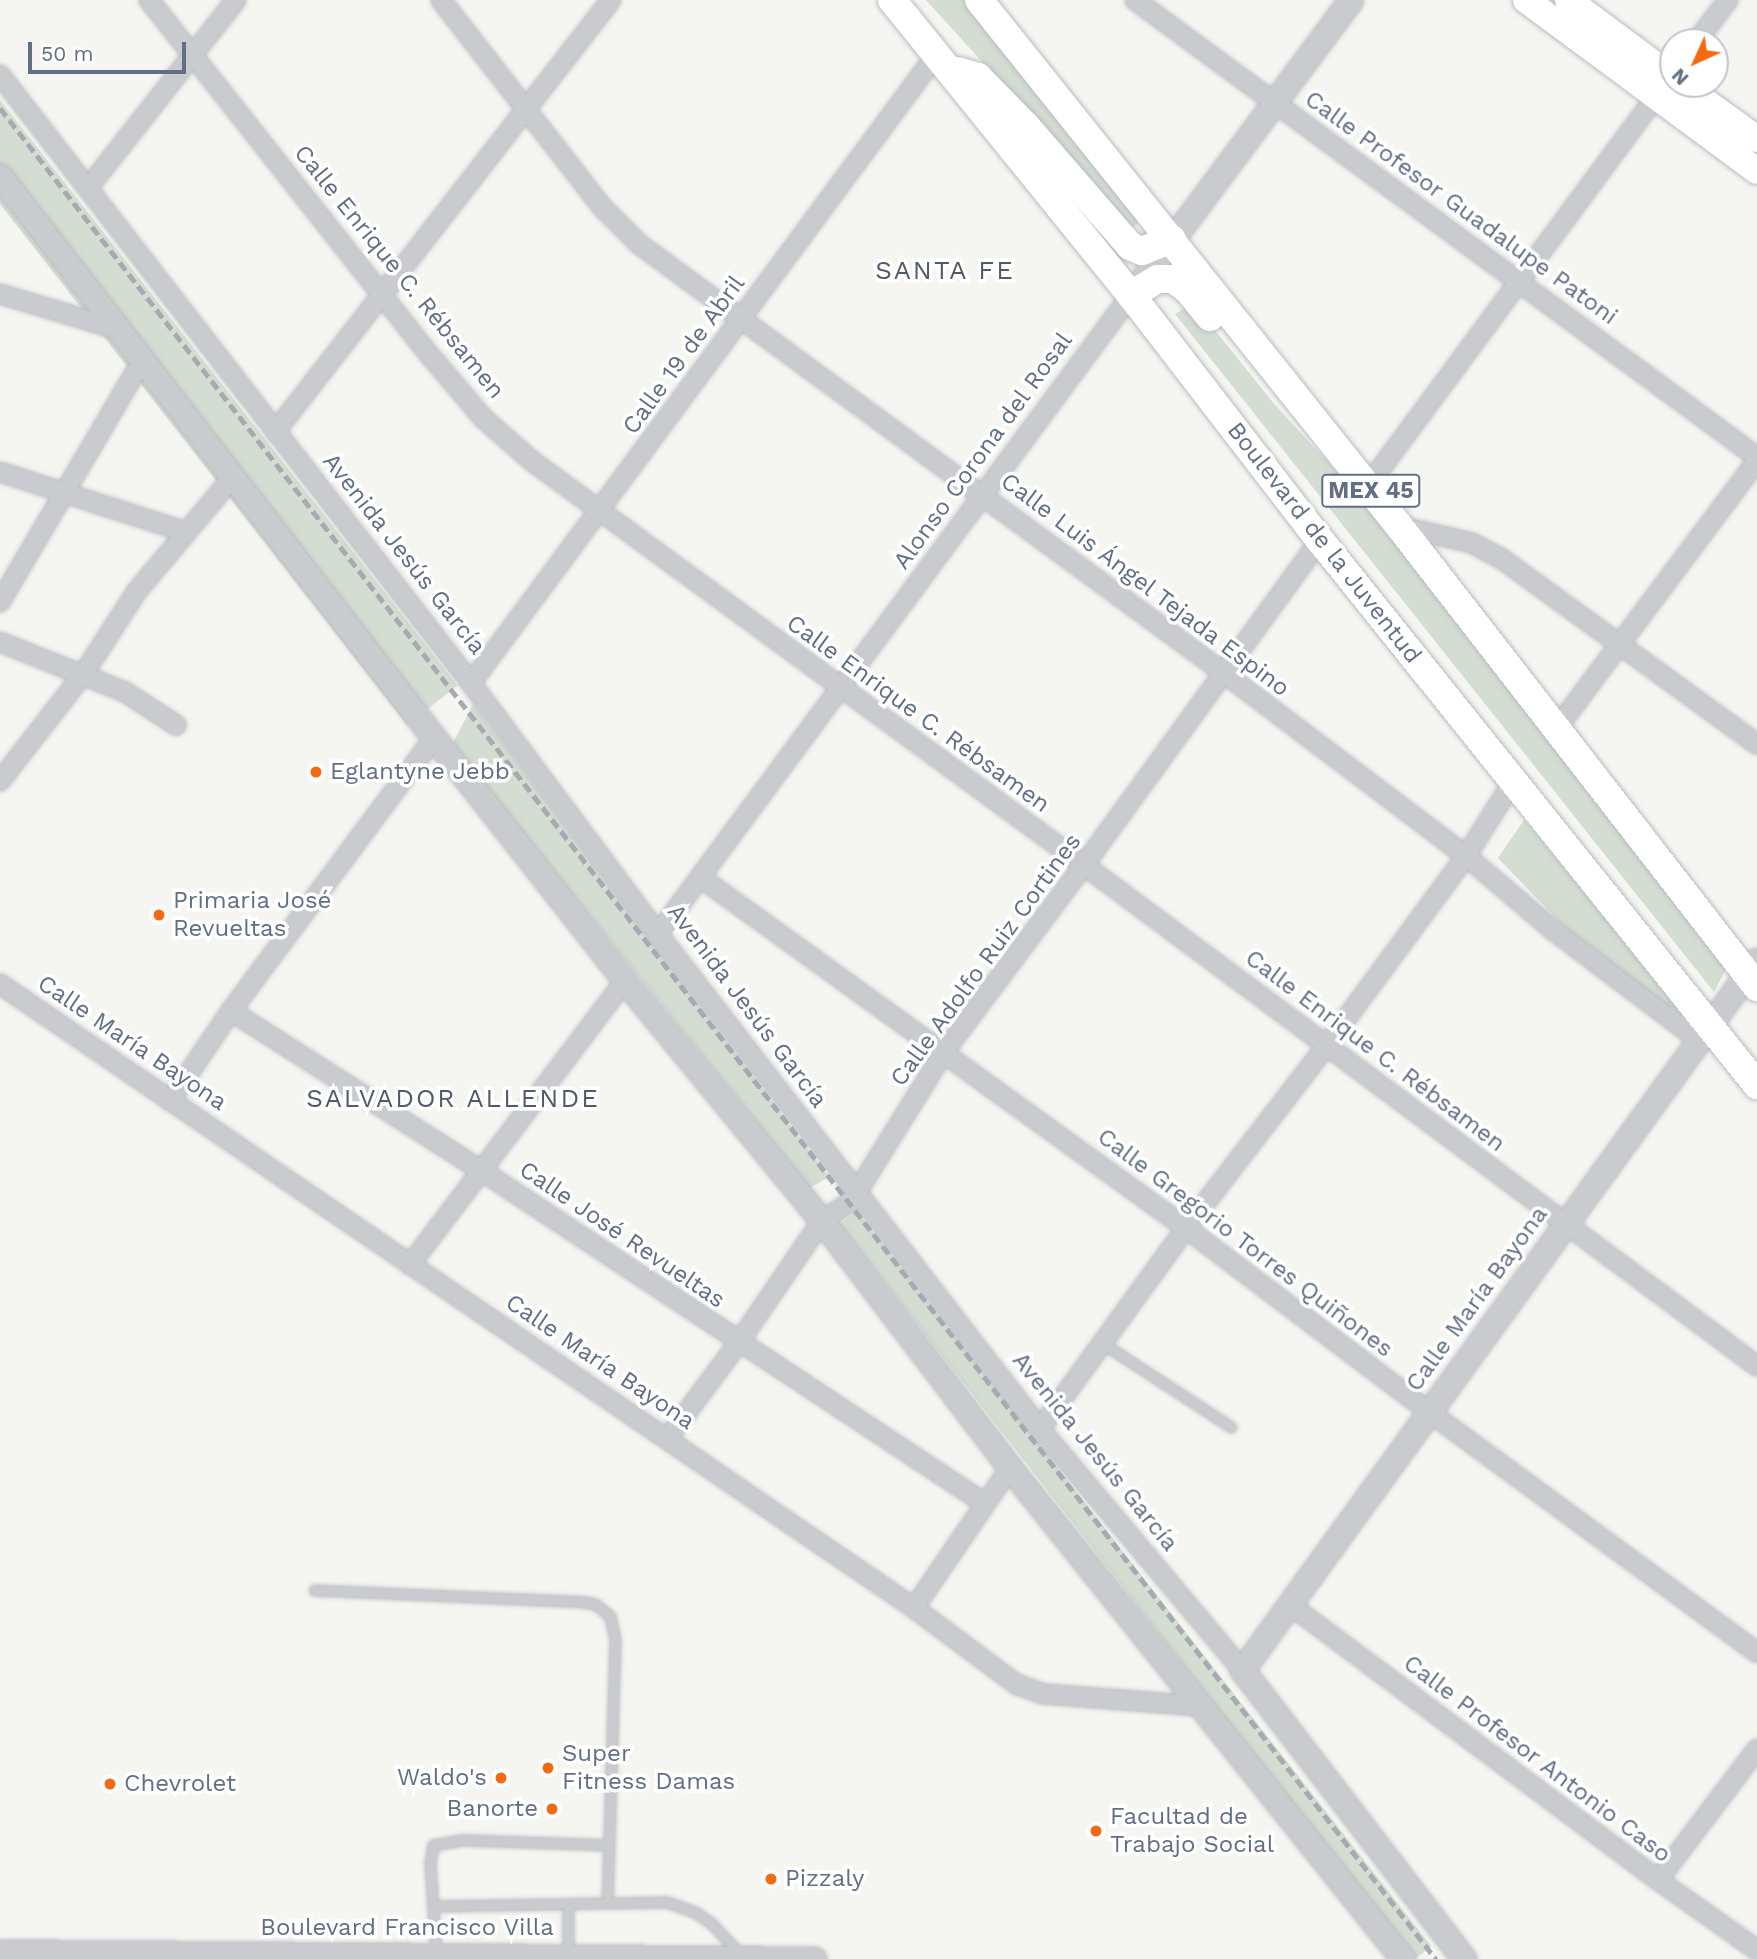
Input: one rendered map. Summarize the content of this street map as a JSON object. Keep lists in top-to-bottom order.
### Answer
{
  "streets": {
    "main road": ["MEX 45", "Boulevard de la Juventud"],
    "street": [
      "Calle Profesor Guadalupe Patoni",
      "Calle Enrique C. Rébsamen",
      "Calle 19 de Abril",
      "Alonso Corona del Rosal",
      "Avenida Jesús García",
      "Calle Luis Ángel Tejada Espino",
      "Calle Adolfo Ruiz Cortines",
      "Calle María Bayona",
      "Calle José Revueltas",
      "Calle Gregorio Torres Quiñones",
      "Calle Profesor Antonio Caso",
      "Boulevard Francisco Villa"
    ]
  },
  "crossings": [
    ["Calle Profesor Guadalupe Patoni", "Alonso Corona del Rosal"],
    ["Calle Enrique C. Rébsamen", "Calle 19 de Abril"],
    ["Calle Enrique C. Rébsamen", "Alonso Corona del Rosal"],
    ["Calle Enrique C. Rébsamen", "Calle Adolfo Ruiz Cortines"],
    ["Calle Enrique C. Rébsamen", "Calle María Bayona"],
    ["Calle 19 de Abril", "Boulevard de la Juventud"],
    ["Calle 19 de Abril", "Avenida Jesús García"],
    ["Calle 19 de Abril", "Calle Luis Ángel Tejada Espino"],
    ["Alonso Corona del Rosal", "MEX 45"],
    ["Alonso Corona del Rosal", "Boulevard de la Juventud"],
    ["Alonso Corona del Rosal", "Avenida Jesús García"],
    ["Alonso Corona del Rosal", "Calle Luis Ángel Tejada Espino"],
    ["Alonso Corona del Rosal", "Calle Gregorio Torres Quiñones"],
    ["MEX 45", "Calle María Bayona"],
    ["Boulevard de la Juventud", "Calle Luis Ángel Tejada Espino"],
    ["Boulevard de la Juventud", "Calle Adolfo Ruiz Cortines"],
    ["Boulevard de la Juventud", "Calle María Bayona"],
    ["Avenida Jesús García", "Calle Adolfo Ruiz Cortines"],
    ["Avenida Jesús García", "Calle María Bayona"],
    ["Calle Luis Ángel Tejada Espino", "Calle Adolfo Ruiz Cortines"],
    ["Calle Luis Ángel Tejada Espino", "Calle María Bayona"],
    ["Calle Adolfo Ruiz Cortines", "Calle María Bayona"],
    ["Calle Adolfo Ruiz Cortines", "Calle José Revueltas"],
    ["Calle Adolfo Ruiz Cortines", "Calle Gregorio Torres Quiñones"],
    ["Calle María Bayona", "Calle Gregorio Torres Quiñones"],
    ["Calle María Bayona", "Calle Profesor Antonio Caso"]
  ],
  "districts": ["SANTA FE", "SALVADOR ALLENDE"],
  "places": [
    "Eglantyne Jebb",
    "Primaria José Revueltas",
    "Super Fitness Damas",
    "Waldo's",
    "Chevrolet",
    "Banorte",
    "Facultad de Trabajo Social",
    "Pizzaly"
  ],
  "scale_bar": "50 m",
  "north": "bottom left"
}
